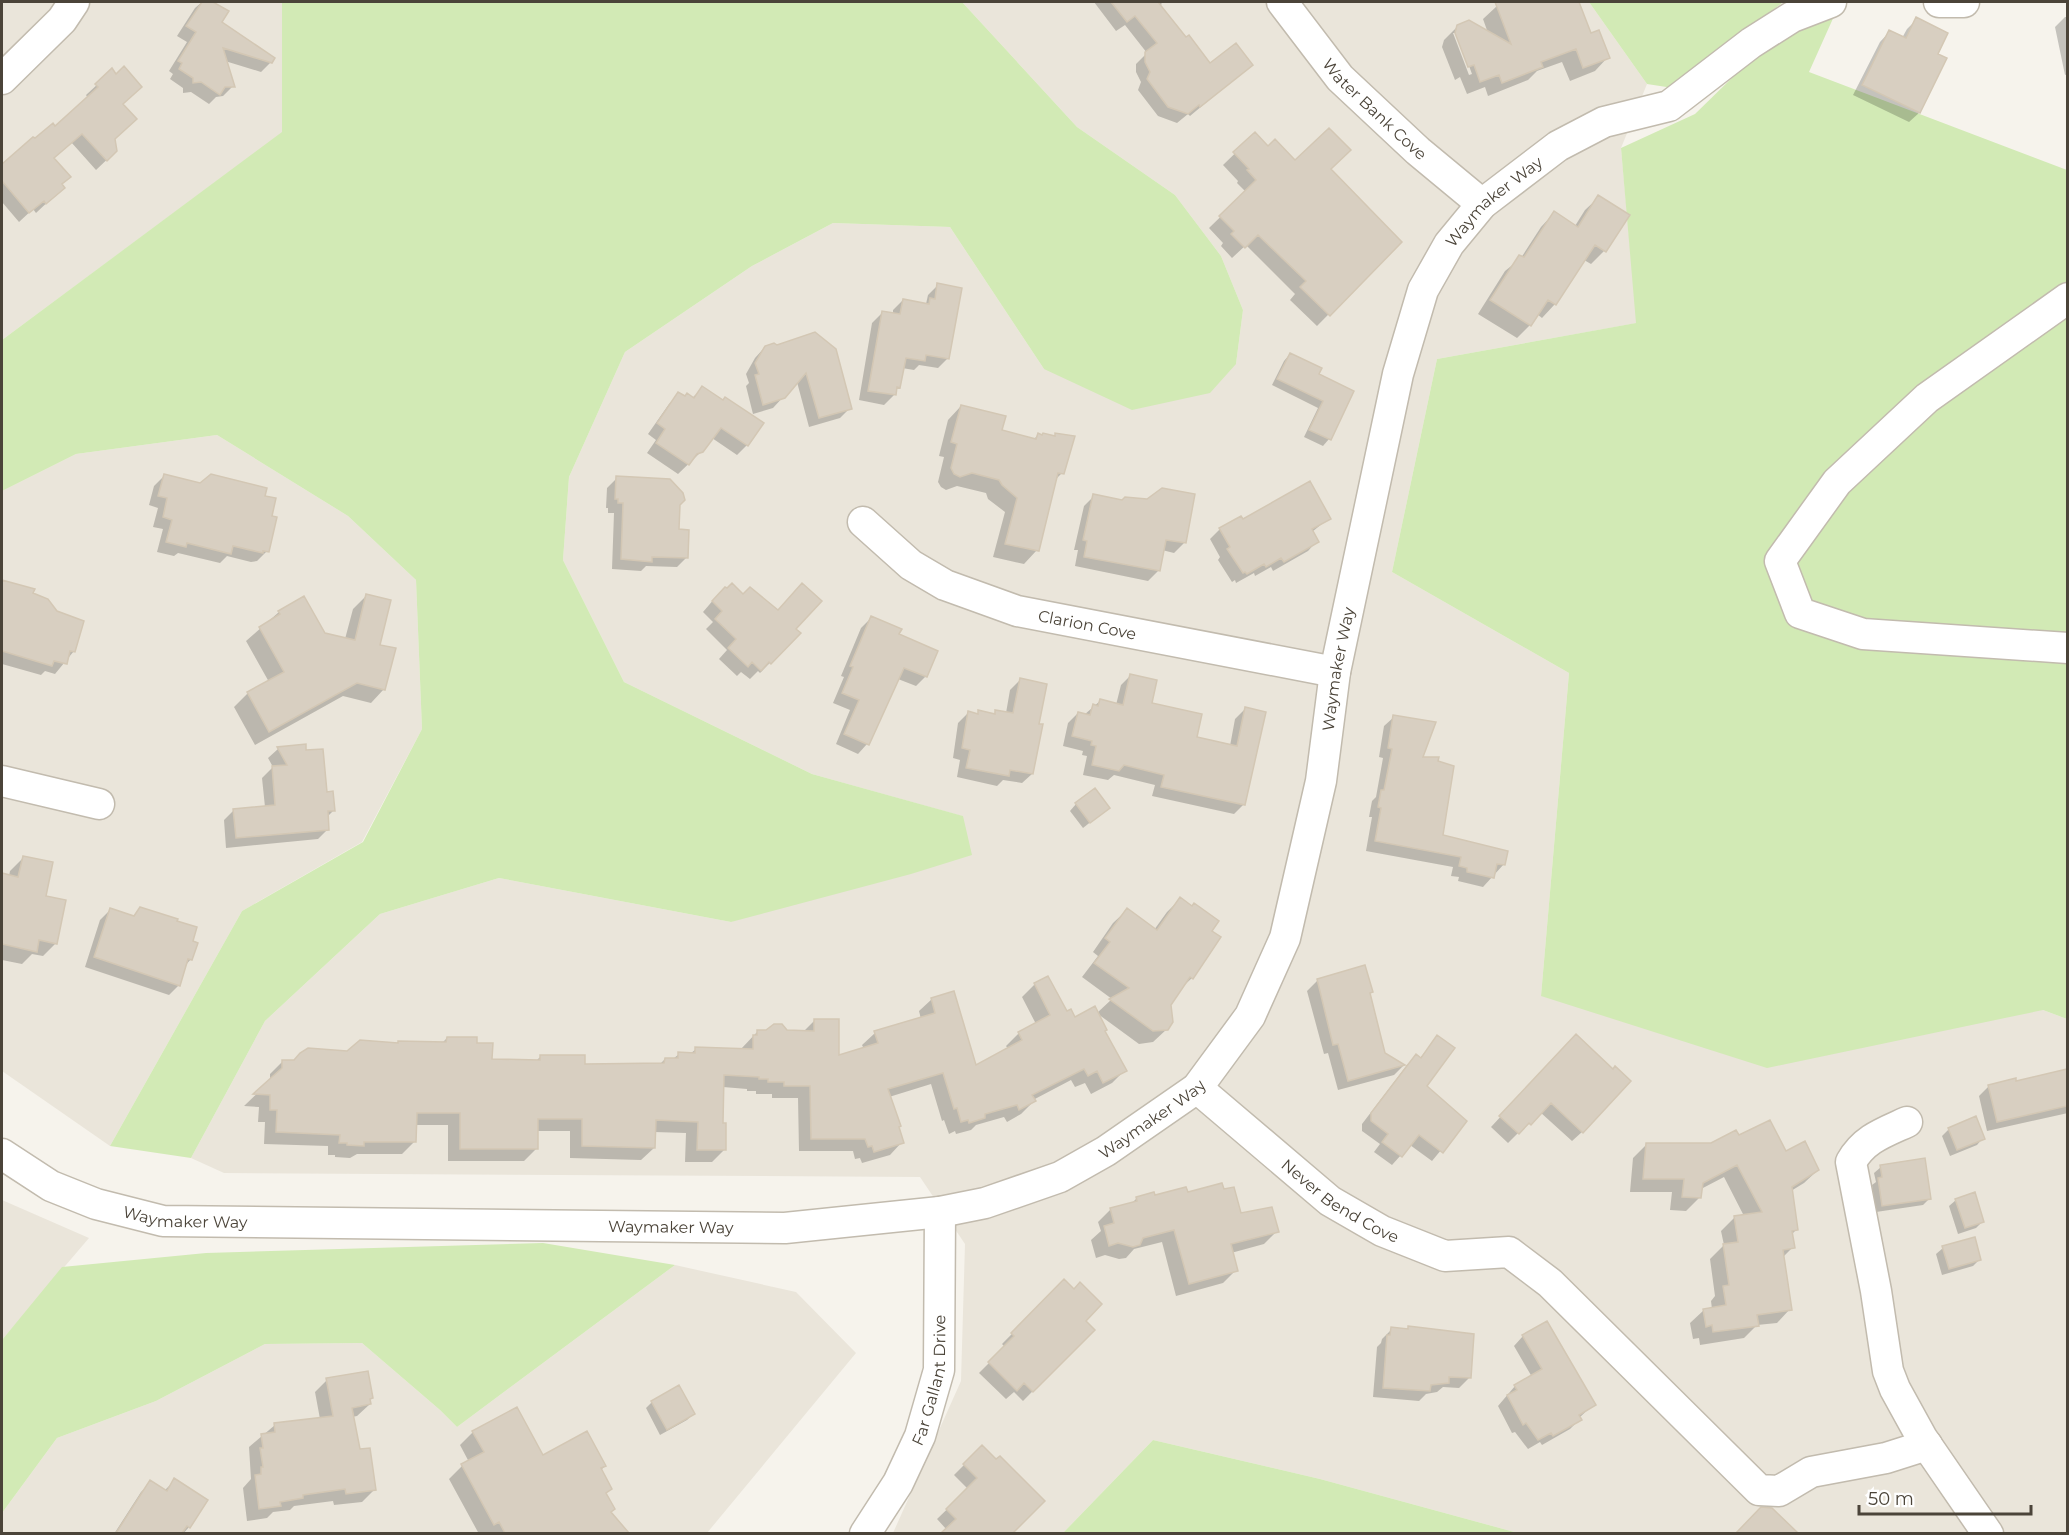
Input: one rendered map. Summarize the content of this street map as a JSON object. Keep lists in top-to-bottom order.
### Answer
{
  "streets": {
    "street": [
      "Water Bank Cove",
      "Waymaker Way",
      "Clarion Cove",
      "Never Bend Cove",
      "Far Gallant Drive"
    ]
  },
  "crossings": [
    ["Water Bank Cove", "Waymaker Way"],
    ["Waymaker Way", "Clarion Cove"],
    ["Waymaker Way", "Never Bend Cove"],
    ["Waymaker Way", "Far Gallant Drive"]
  ],
  "scale_bar": "50 m"
}
